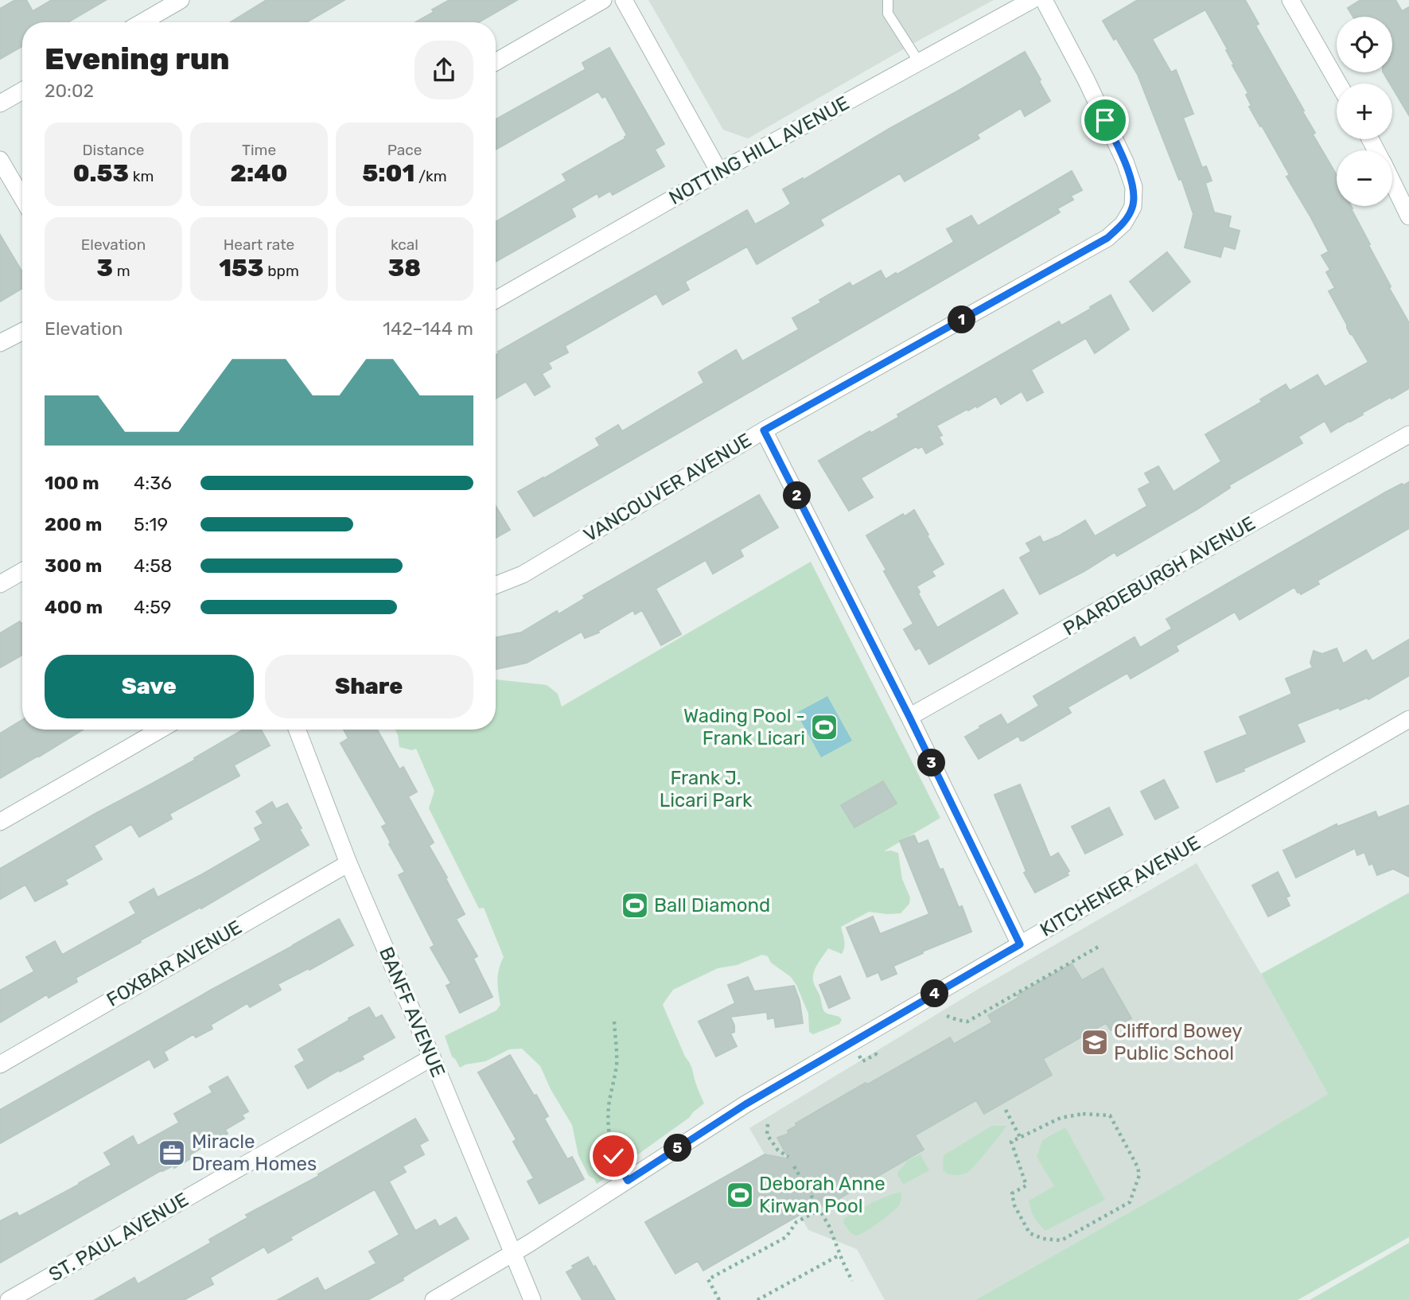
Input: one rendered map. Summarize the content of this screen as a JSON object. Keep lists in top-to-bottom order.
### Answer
{
  "streets": {
    "street": [
      "NOTTING HILL AVENUE",
      "VANCOUVER AVENUE",
      "PAARDEBURGH AVENUE",
      "KITCHENER AVENUE",
      "FOXBAR AVENUE",
      "BANFF AVENUE",
      "ST. PAUL AVENUE"
    ]
  },
  "crossings": [
    ["KITCHENER AVENUE", "BANFF AVENUE"],
    ["FOXBAR AVENUE", "BANFF AVENUE"],
    ["BANFF AVENUE", "ST. PAUL AVENUE"]
  ],
  "parks": ["Frank J. Licari Park"],
  "places": {
    "sports": ["Wading Pool - Frank Licari", "Ball Diamond", "Deborah Anne Kirwan Pool"],
    "school or university": ["Clifford Bowey Public School"],
    "office": ["Miracle Dream Homes"]
  },
  "page": {
    "map_buttons": ["+", "−"],
    "heading": ["Evening run", "20:02"],
    "stats": [
      ["Distance", "0.53 km"],
      ["Time", "2:40"],
      ["Pace", "5:01 /km"],
      ["Elevation", "3 m"],
      ["Heart rate", "153 bpm"],
      ["kcal", "38"]
    ],
    "pins": [
      "1",
      "2",
      "3",
      "4",
      "5"
    ],
    "chart": ["Elevation", "142–144 m"],
    "list": [
      {
        "name": "100 m",
        "note": "4:36"
      },
      {
        "name": "200 m",
        "note": "5:19"
      },
      {
        "name": "300 m",
        "note": "4:58"
      },
      {
        "name": "400 m",
        "note": "4:59"
      }
    ],
    "buttons": ["Save", "Share"]
  }
}
